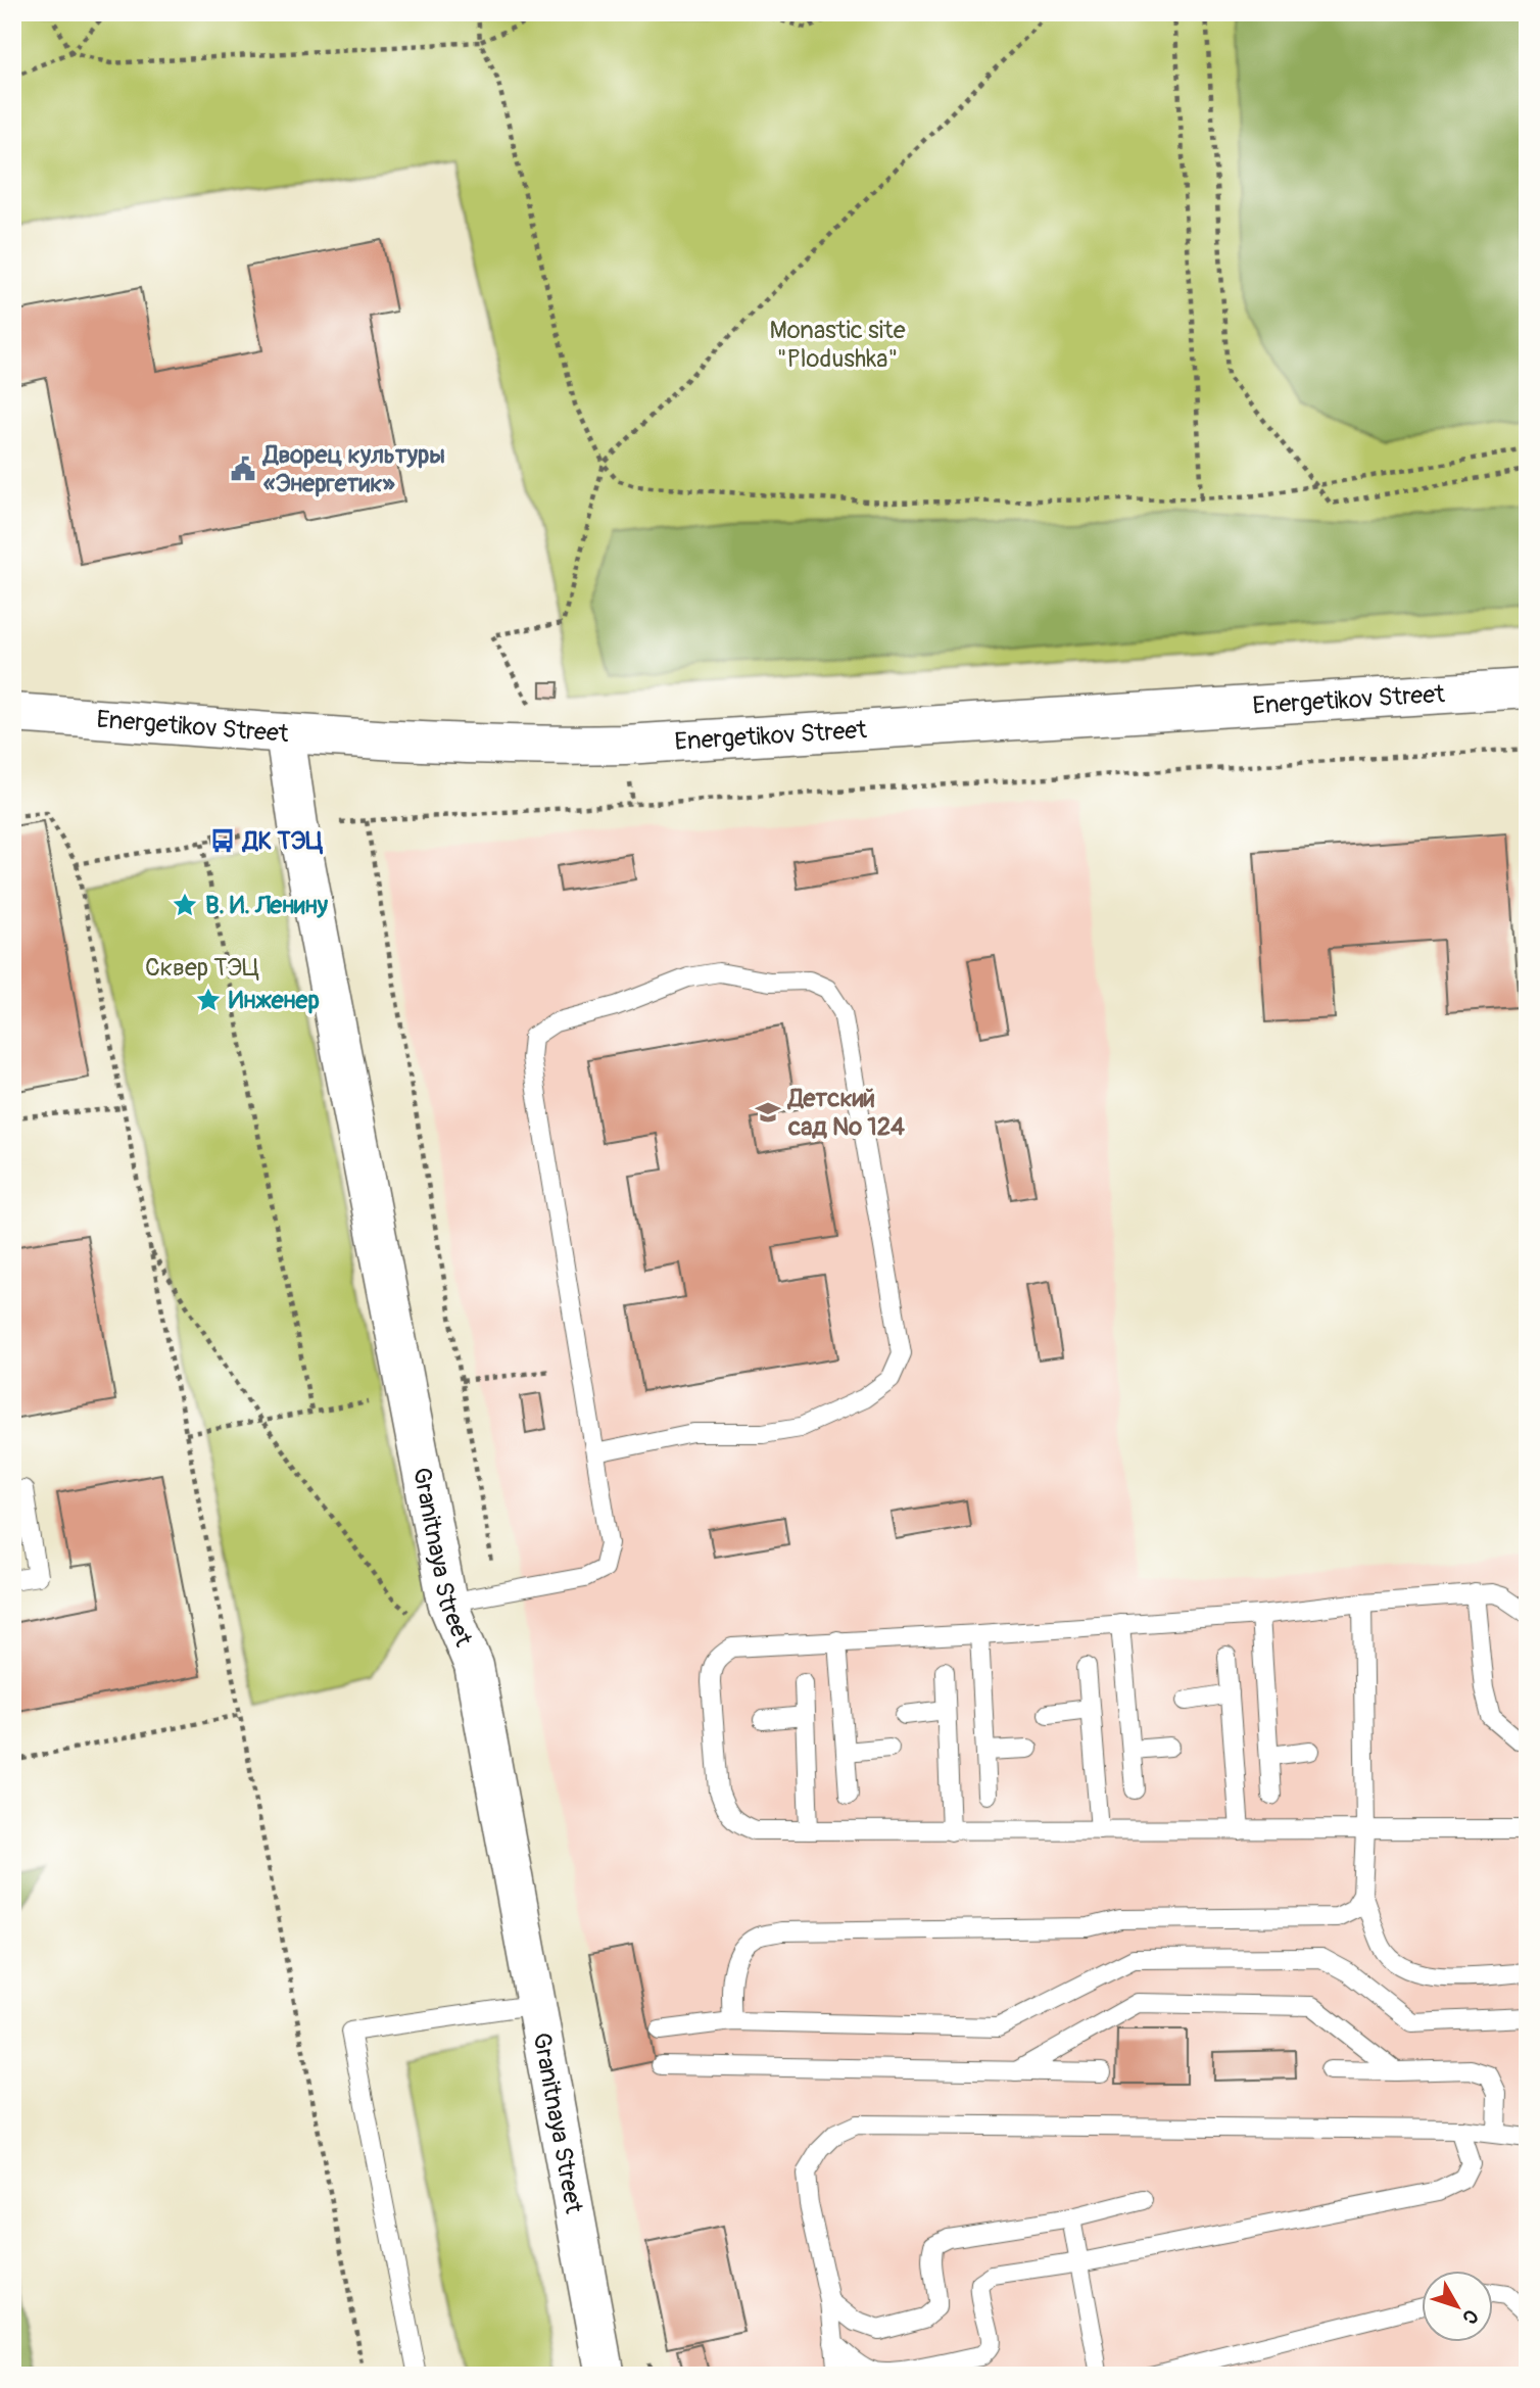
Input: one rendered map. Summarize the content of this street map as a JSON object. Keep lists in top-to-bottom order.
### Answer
{
  "streets": {
    "street": ["Energetikov Street", "Granitnaya Street"]
  },
  "crossings": [
    ["Energetikov Street", "Granitnaya Street"]
  ],
  "parks": ["Monastic site \"Plodushka\"", "Сквер ТЭЦ"],
  "places": {
    "public building": ["Дворец культуры «Энергетик»"],
    "bus stop": ["ДК ТЭЦ"],
    "place": ["В. И. Ленину", "Инженер"],
    "school or university": ["Детский сад № 124"]
  },
  "north": "bottom right"
}
